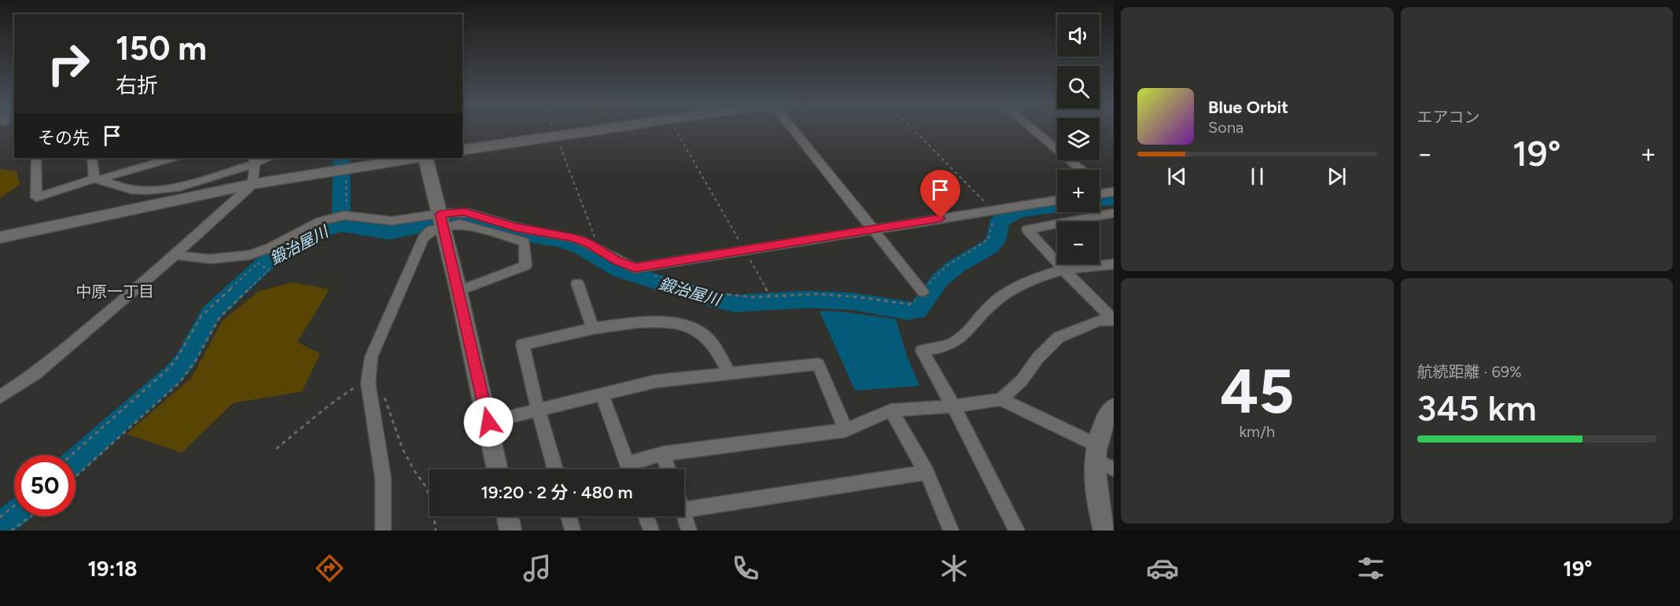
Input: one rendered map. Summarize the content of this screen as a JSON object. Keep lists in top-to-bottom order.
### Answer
{
  "districts": ["中原一丁目"],
  "water": ["鍛治屋川"],
  "page": {
    "tile": [
      "エアコン",
      ["45", "km/h"],
      ["航続距離 · 69%", "345 km"]
    ],
    "map_buttons": ["+", "−"],
    "turn": ["150 m", "右折"],
    "song": ["Blue Orbit", "Sona"],
    "then": "その先",
    "heat": ["−", "19°", "+"],
    "limit": "50",
    "trip": "19:20 · 2 分 · 480 m",
    "tabs": ["19:18", "19°"]
  }
}
